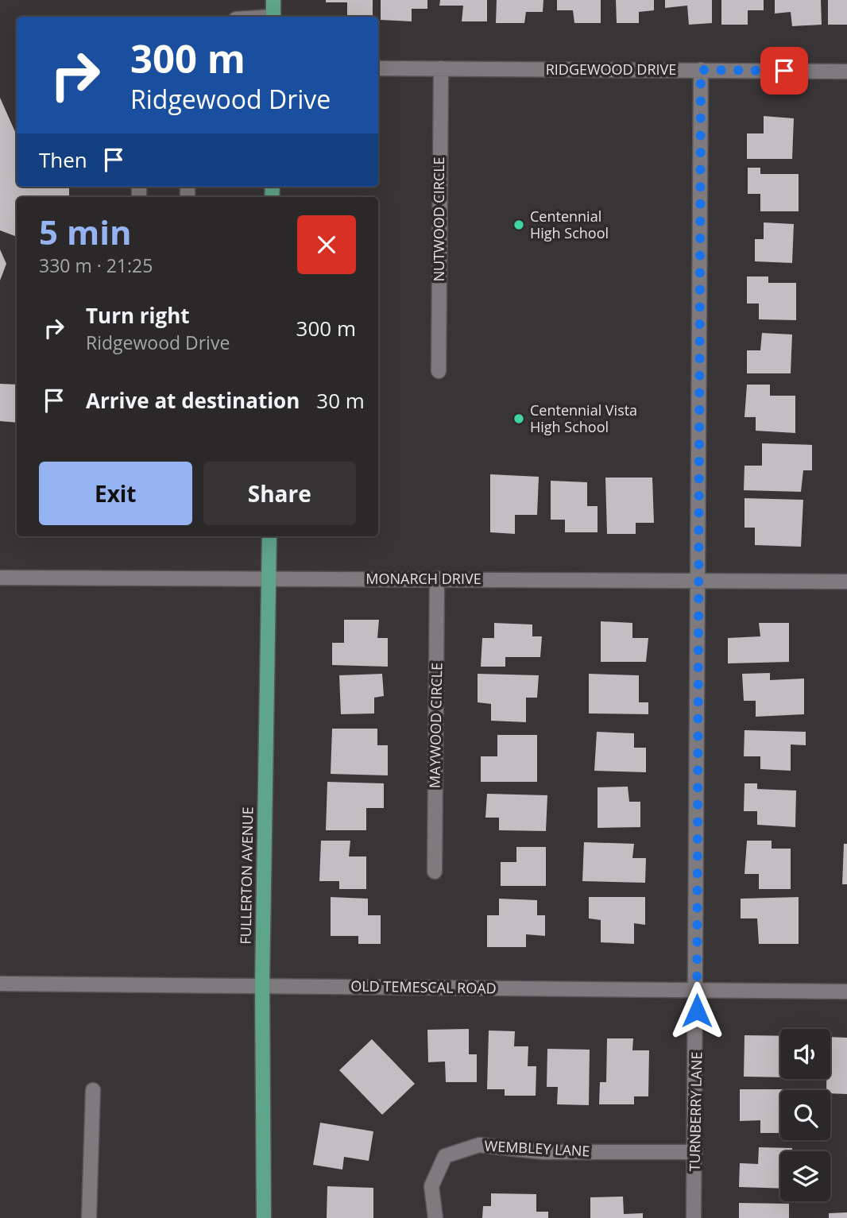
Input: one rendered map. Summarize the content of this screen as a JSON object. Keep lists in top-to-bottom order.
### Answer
{
  "streets": {
    "main road": ["FULLERTON AVENUE"],
    "street": [
      "RIDGEWOOD DRIVE",
      "NUTWOOD CIRCLE",
      "MONARCH DRIVE",
      "MAYWOOD CIRCLE",
      "OLD TEMESCAL ROAD",
      "TURNBERRY LANE",
      "WEMBLEY LANE"
    ]
  },
  "crossings": [
    ["RIDGEWOOD DRIVE", "NUTWOOD CIRCLE"],
    ["RIDGEWOOD DRIVE", "TURNBERRY LANE"],
    ["MONARCH DRIVE", "MAYWOOD CIRCLE"],
    ["MONARCH DRIVE", "FULLERTON AVENUE"],
    ["MONARCH DRIVE", "TURNBERRY LANE"],
    ["FULLERTON AVENUE", "OLD TEMESCAL ROAD"],
    ["OLD TEMESCAL ROAD", "TURNBERRY LANE"],
    ["TURNBERRY LANE", "WEMBLEY LANE"]
  ],
  "places": ["Centennial High School", "Centennial Vista High School"],
  "page": {
    "turn": ["300 m", "Ridgewood Drive"],
    "then": "Then",
    "heading": ["5 min", "330 m · 21:25"],
    "list": [
      {
        "name": "Turn right",
        "note": "Ridgewood Drive",
        "value": "300 m"
      },
      {
        "name": "Arrive at destination",
        "value": "30 m"
      }
    ],
    "buttons": ["Exit", "Share"]
  }
}
